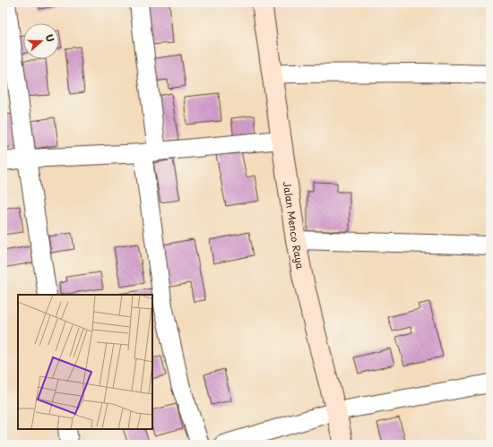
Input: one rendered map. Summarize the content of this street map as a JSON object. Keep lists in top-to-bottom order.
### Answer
{
  "streets": {
    "street": ["Jalan Menco Raya"]
  },
  "north": "right"
}
